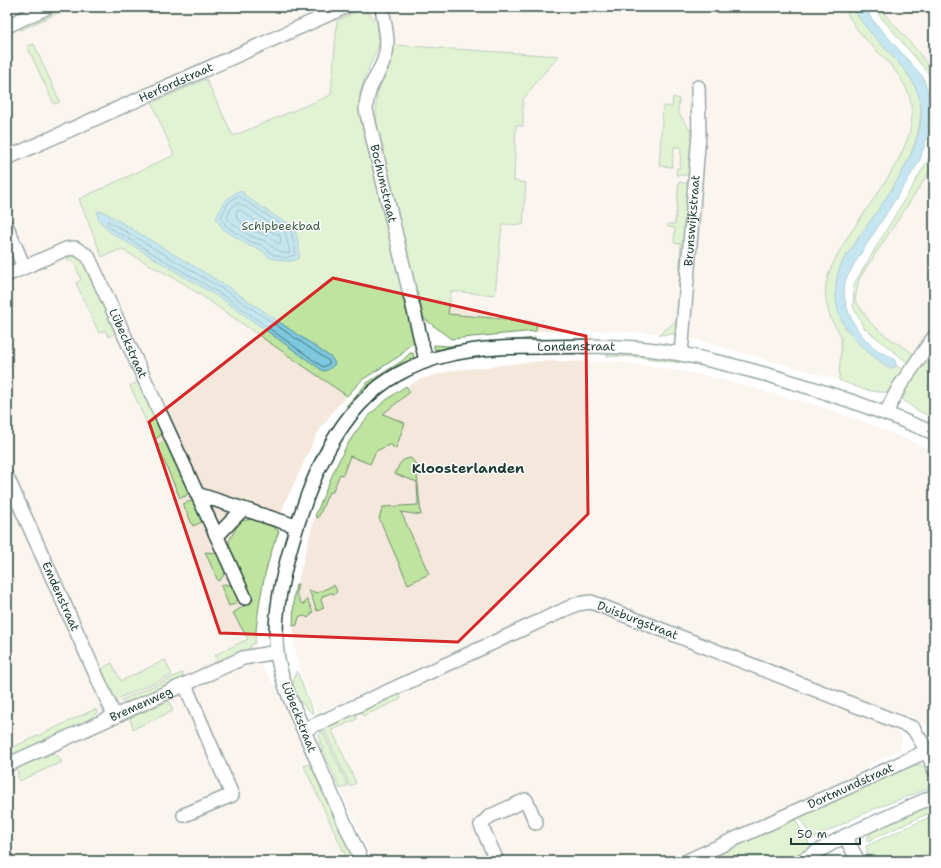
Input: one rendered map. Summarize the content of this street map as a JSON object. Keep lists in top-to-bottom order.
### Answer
{
  "streets": {
    "street": [
      "Herfordstraat",
      "Bochumstraat",
      "Brunswijkstraat",
      "Lübeckstraat",
      "Londenstraat",
      "Emdenstraat",
      "Duisburgstraat",
      "Bremenweg",
      "Dortmundstraat"
    ]
  },
  "crossings": [
    ["Bochumstraat", "Londenstraat"],
    ["Brunswijkstraat", "Londenstraat"],
    ["Lübeckstraat", "Londenstraat"],
    ["Lübeckstraat", "Duisburgstraat"],
    ["Lübeckstraat", "Bremenweg"],
    ["Emdenstraat", "Bremenweg"],
    ["Duisburgstraat", "Dortmundstraat"]
  ],
  "districts": ["Kloosterlanden"],
  "parks": ["Schipbeekbad"],
  "scale_bar": "50 m"
}
